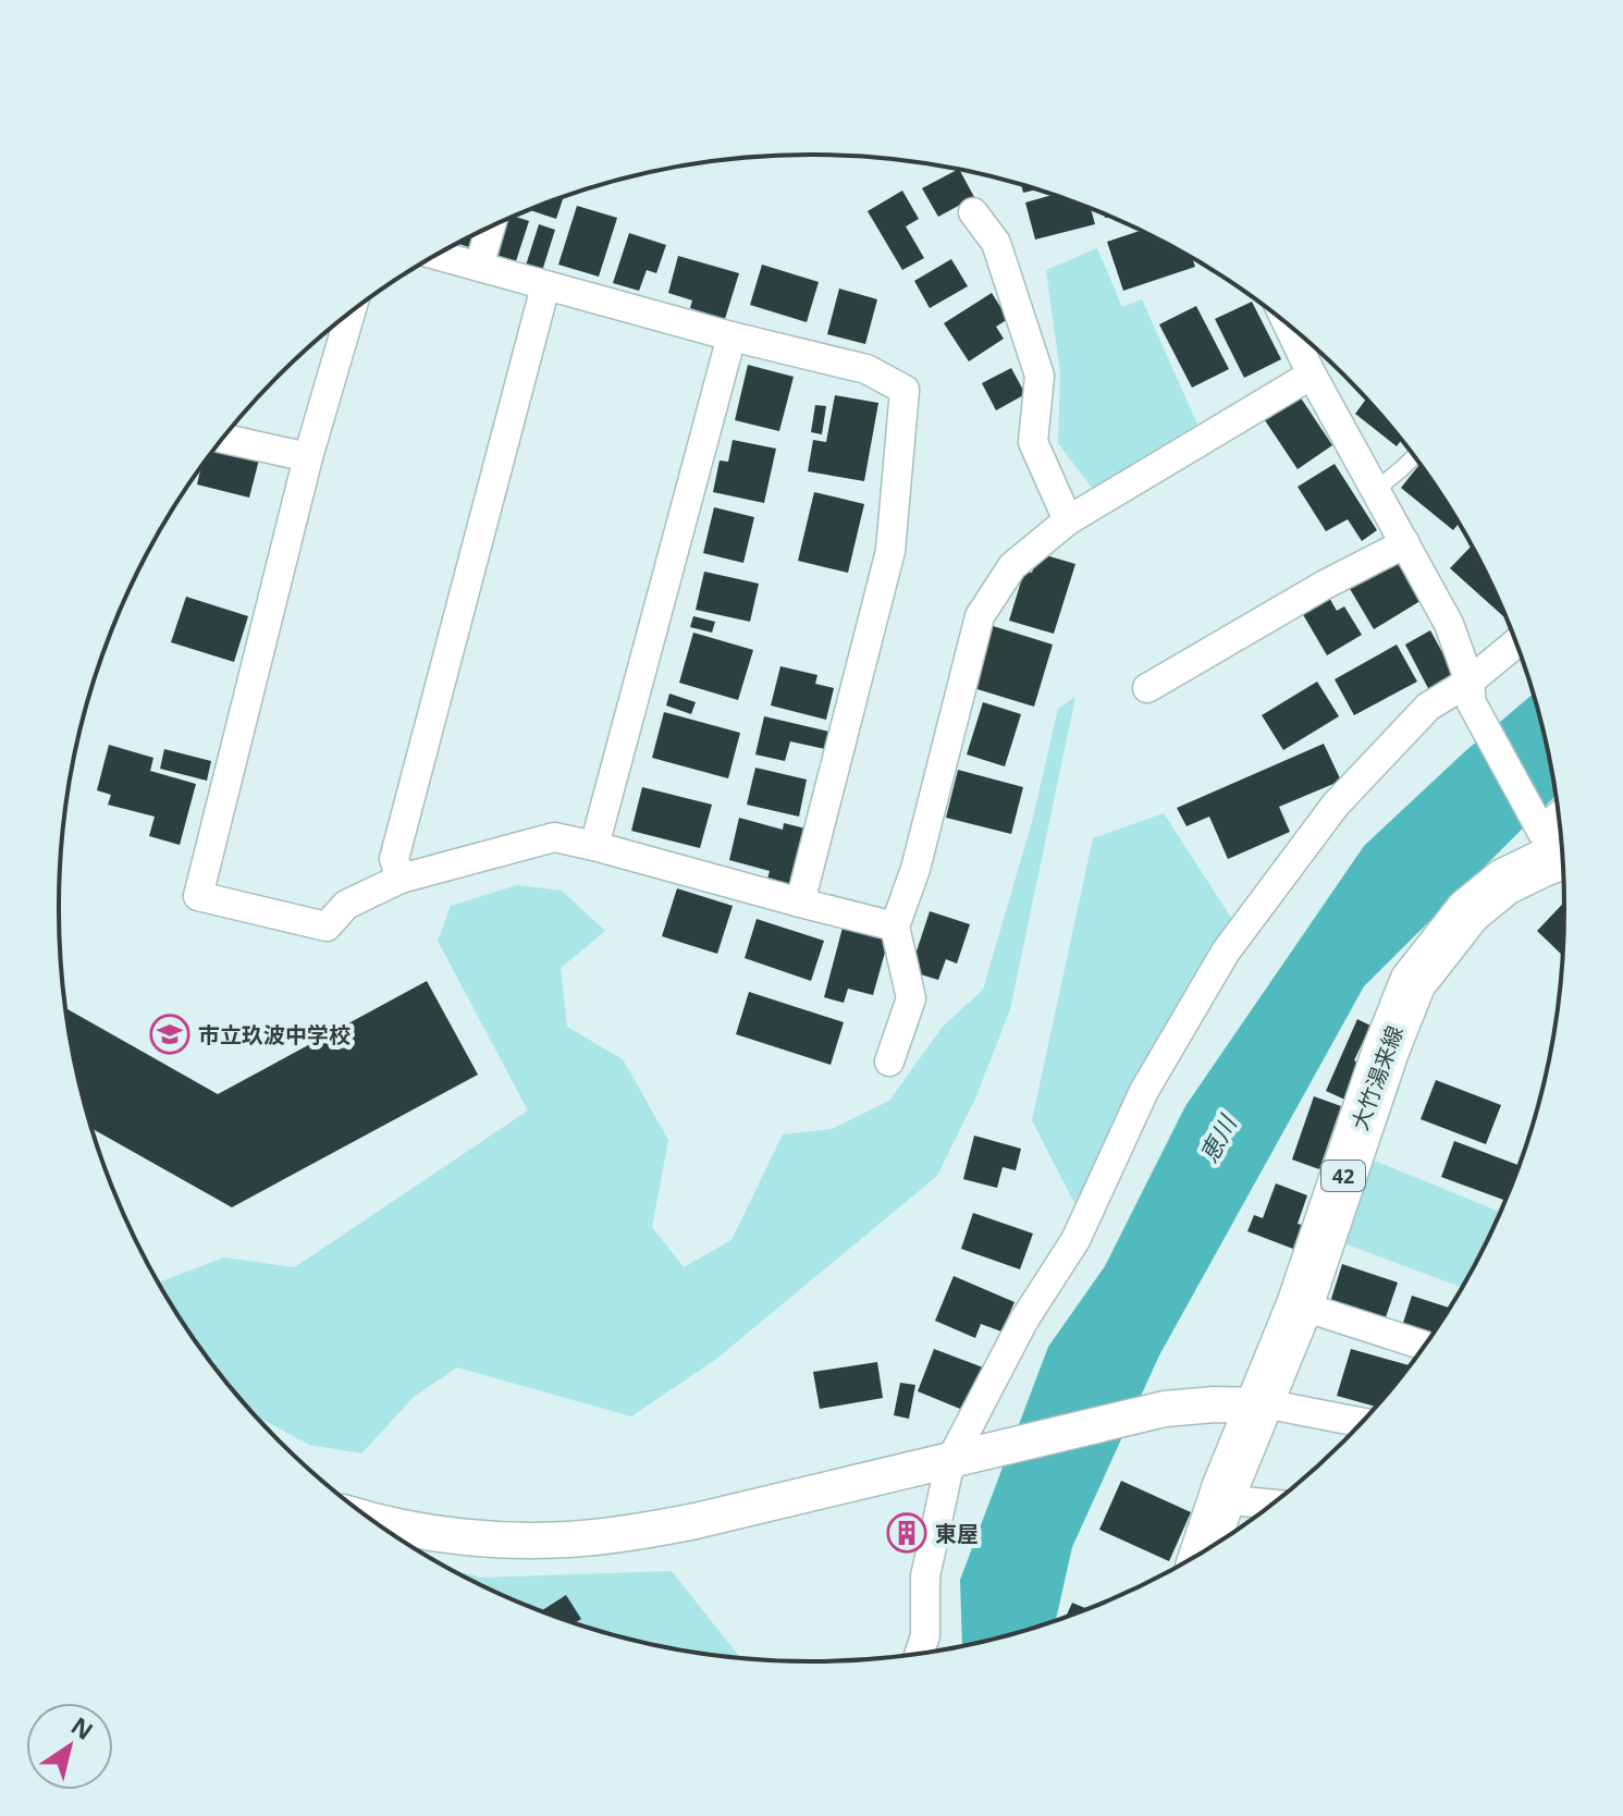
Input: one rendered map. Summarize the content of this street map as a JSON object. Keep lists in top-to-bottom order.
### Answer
{
  "streets": {
    "main road": ["大竹湯来線", "42"]
  },
  "water": ["恵川"],
  "places": {
    "school or university": ["市立玖波中学校"],
    "building": ["東屋"]
  },
  "north": "top right"
}
